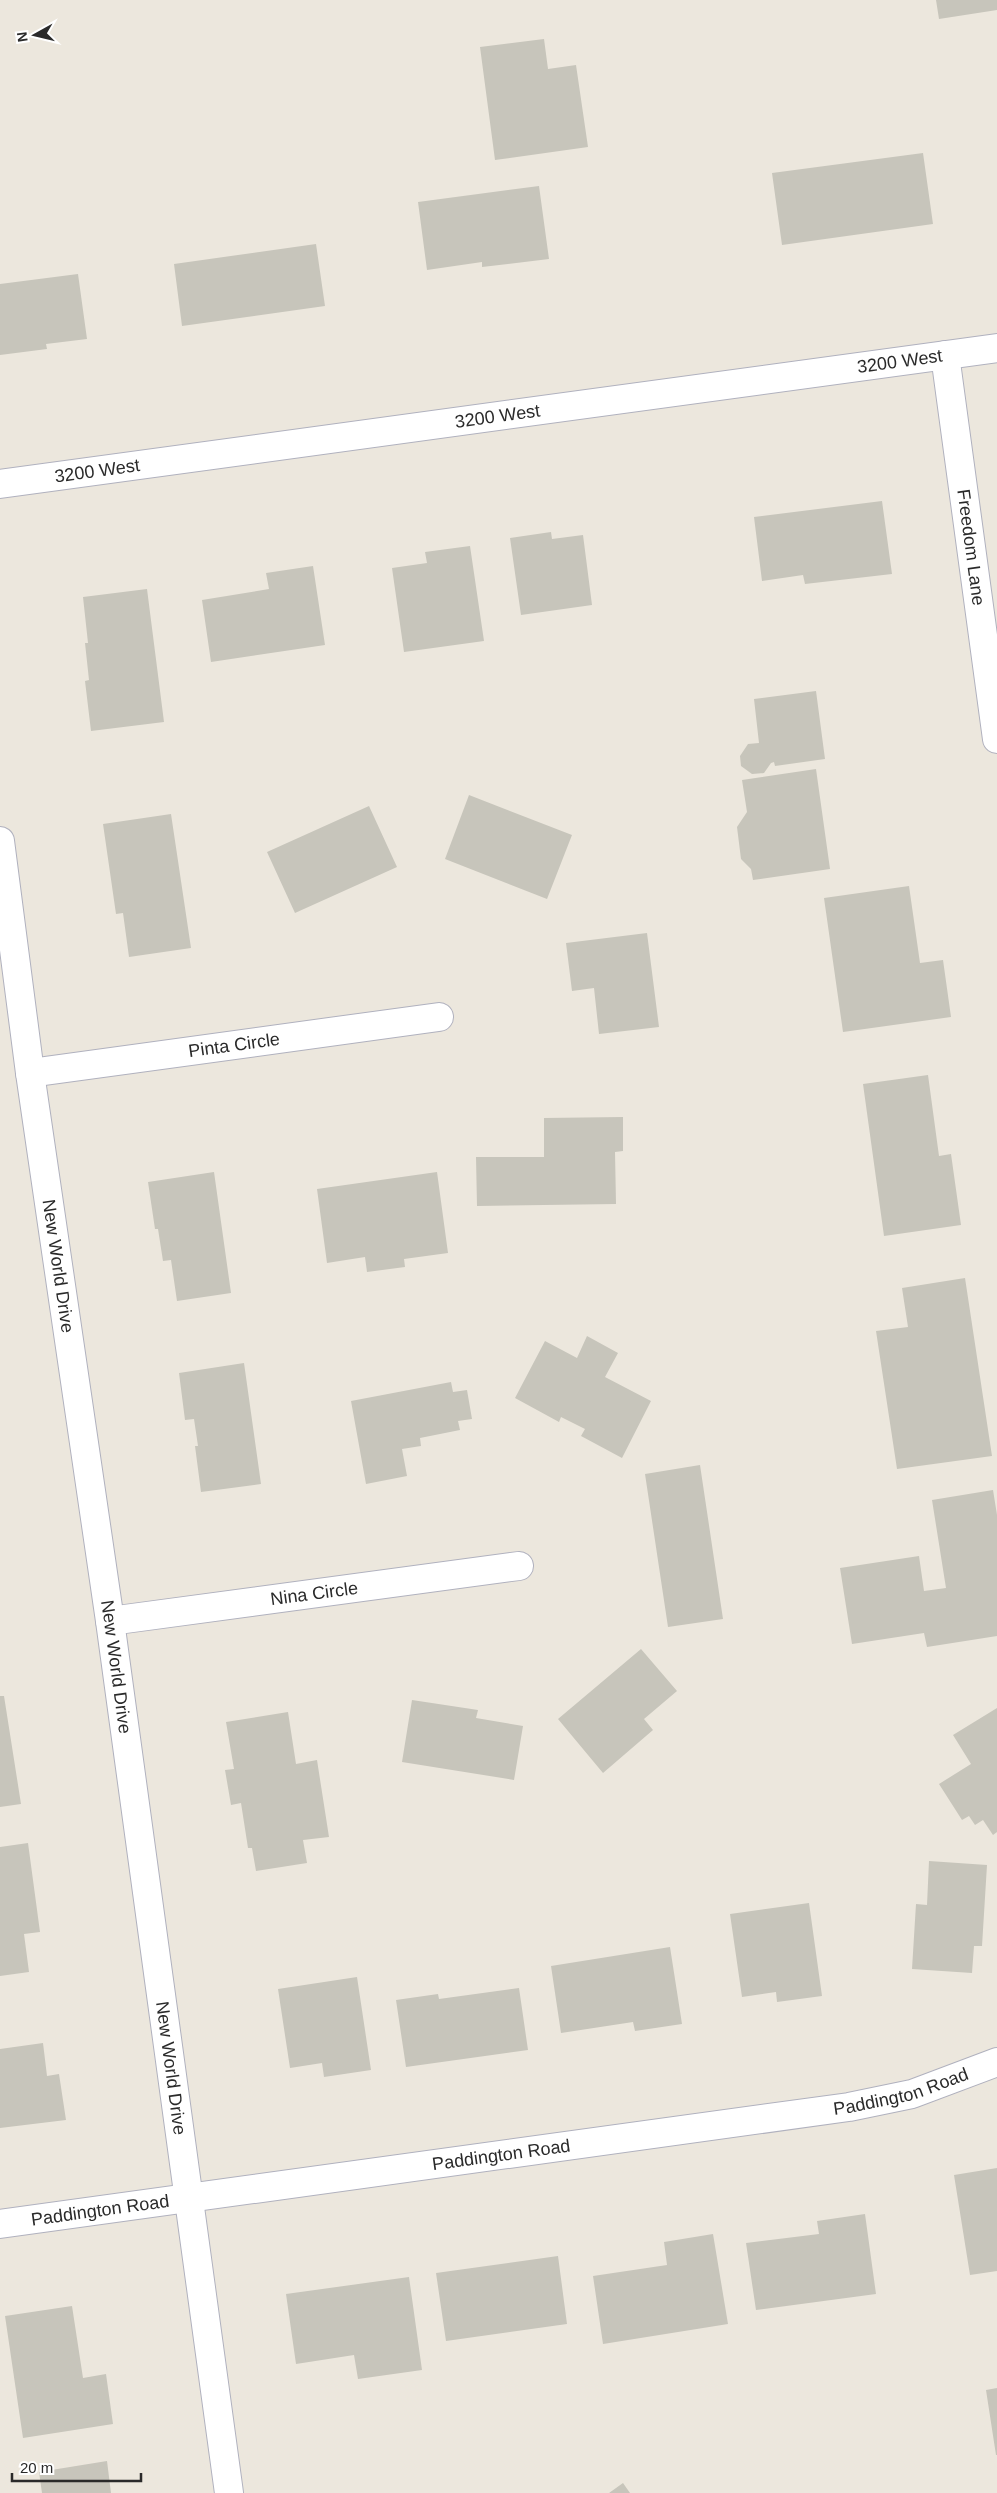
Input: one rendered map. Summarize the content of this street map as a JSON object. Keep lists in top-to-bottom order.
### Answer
{
  "streets": {
    "street": [
      "3200 West",
      "Freedom Lane",
      "Pinta Circle",
      "New World Drive",
      "Nina Circle",
      "Paddington Road"
    ]
  },
  "crossings": [
    ["3200 West", "Freedom Lane"],
    ["Pinta Circle", "New World Drive"],
    ["New World Drive", "Nina Circle"],
    ["New World Drive", "Paddington Road"]
  ],
  "scale_bar": "20 m",
  "north": "left"
}
